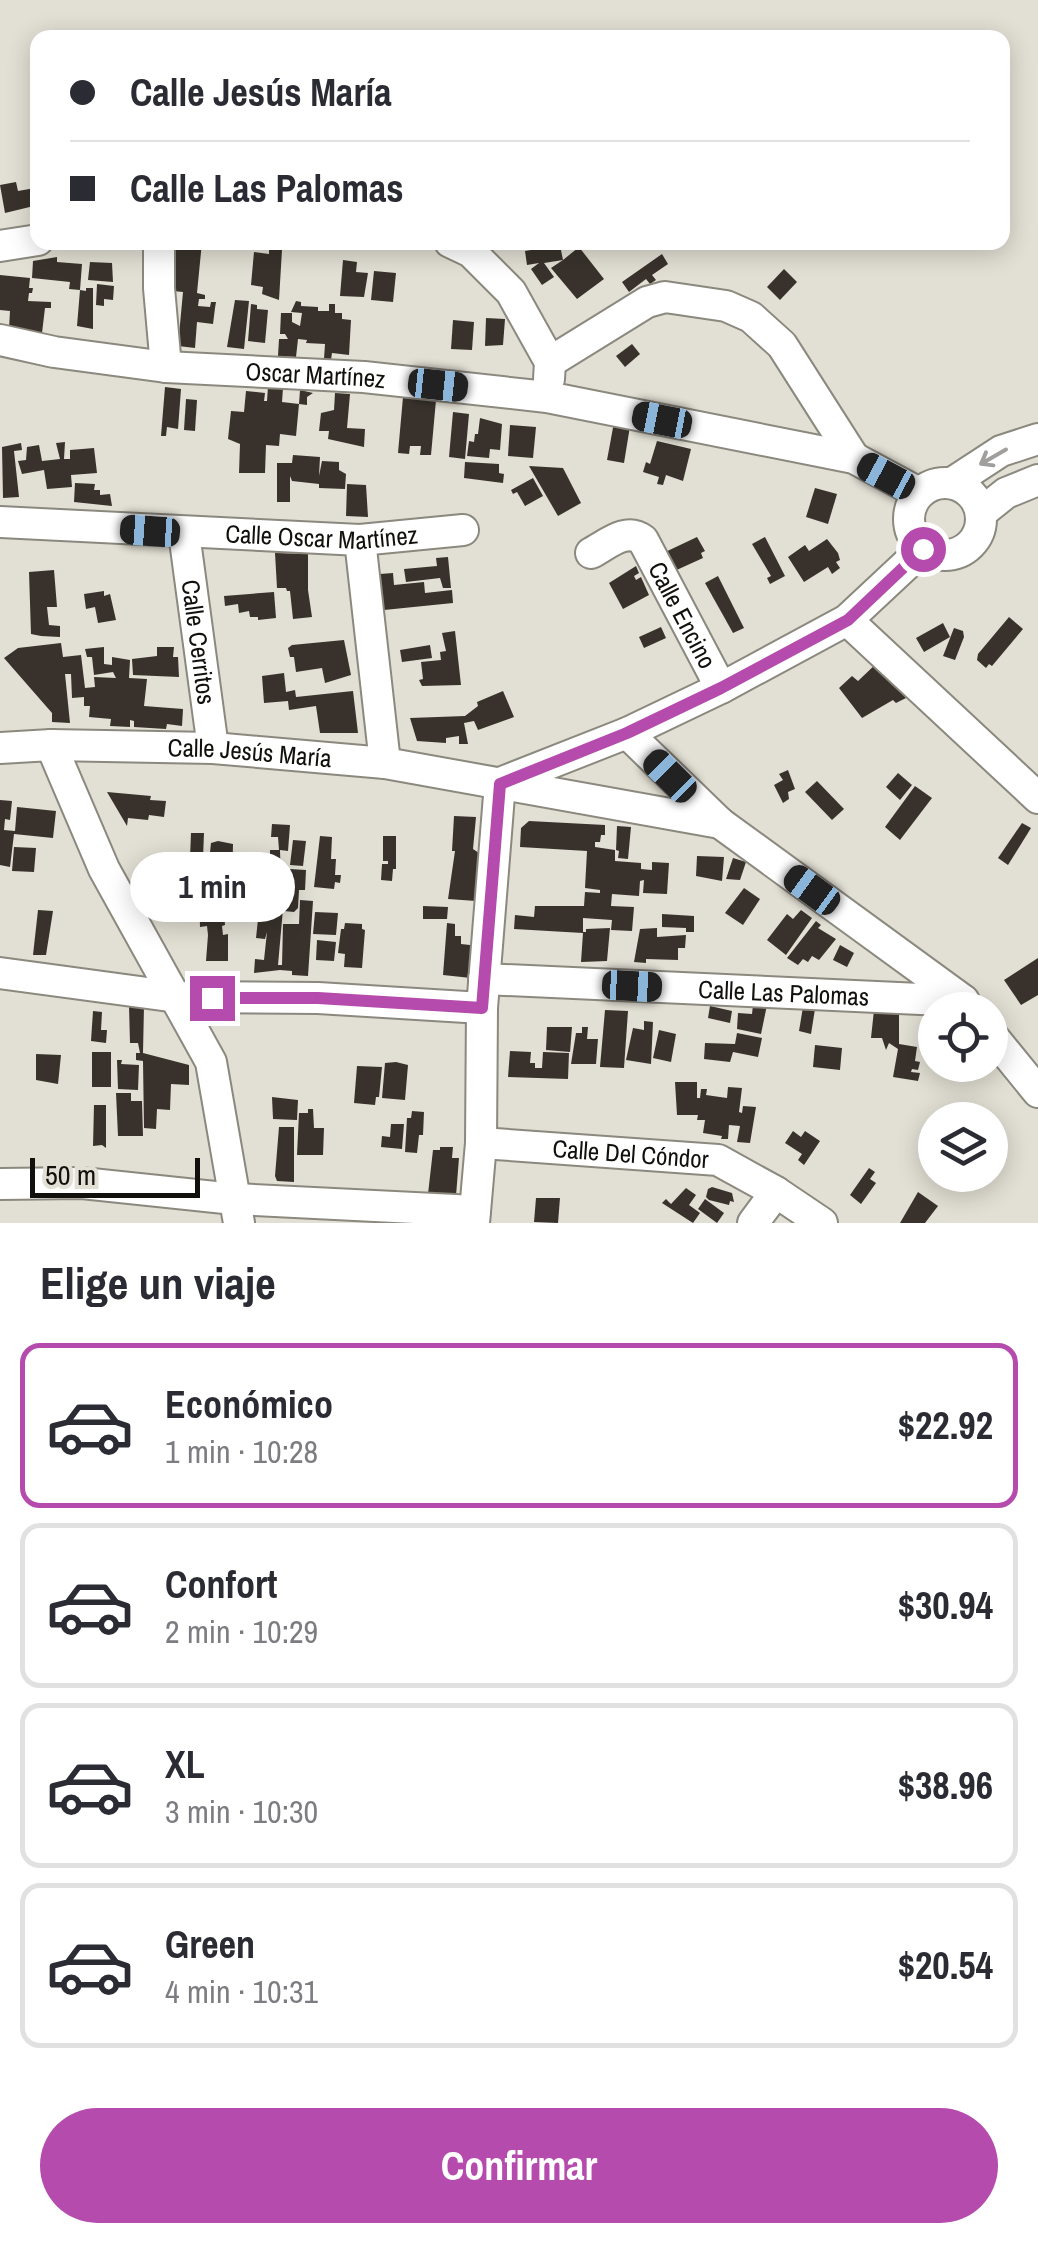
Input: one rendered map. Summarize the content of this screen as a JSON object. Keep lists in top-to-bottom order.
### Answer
{
  "streets": {
    "street": [
      "Oscar Martínez",
      "Calle Oscar Martínez",
      "Calle Encino",
      "Calle Cerritos",
      "Calle Jesús María",
      "Calle Las Palomas",
      "Calle Del Cóndor"
    ]
  },
  "crossings": [
    ["Calle Oscar Martínez", "Calle Cerritos"],
    ["Calle Cerritos", "Calle Jesús María"]
  ],
  "scale_bar": "50 m",
  "page": {
    "banner": ["Calle Jesús María", "Calle Las Palomas"],
    "bubble": "1 min",
    "scale": "50 m",
    "heading": "Elige un viaje",
    "list": [
      {
        "name": "Económico",
        "note": "1 min · 10:28",
        "value": "$22.92"
      },
      {
        "name": "Confort",
        "note": "2 min · 10:29",
        "value": "$30.94"
      },
      {
        "name": "XL",
        "note": "3 min · 10:30",
        "value": "$38.96"
      },
      {
        "name": "Green",
        "note": "4 min · 10:31",
        "value": "$20.54"
      }
    ],
    "buttons": "Confirmar"
  }
}
